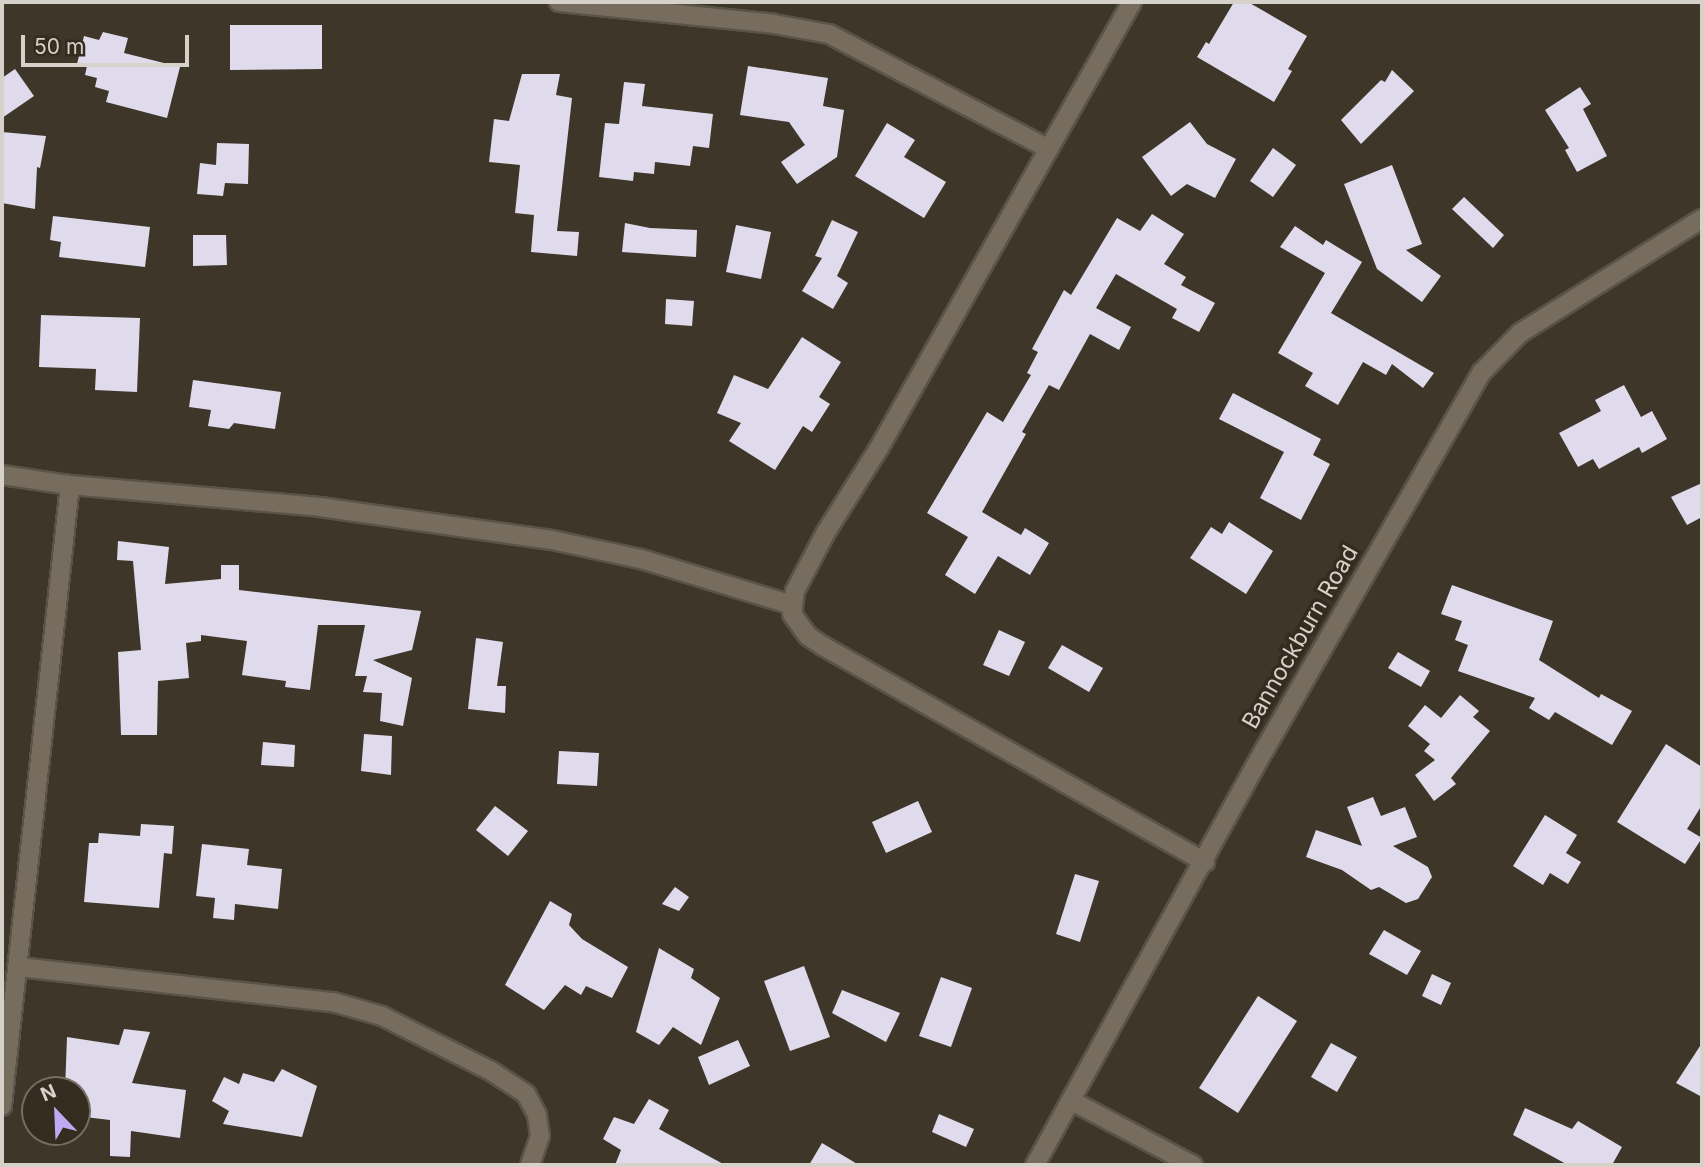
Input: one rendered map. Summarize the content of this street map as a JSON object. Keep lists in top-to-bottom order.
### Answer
{
  "streets": {
    "street": ["Bannockburn Road"]
  },
  "scale_bar": "50 m",
  "north": "top left"
}
